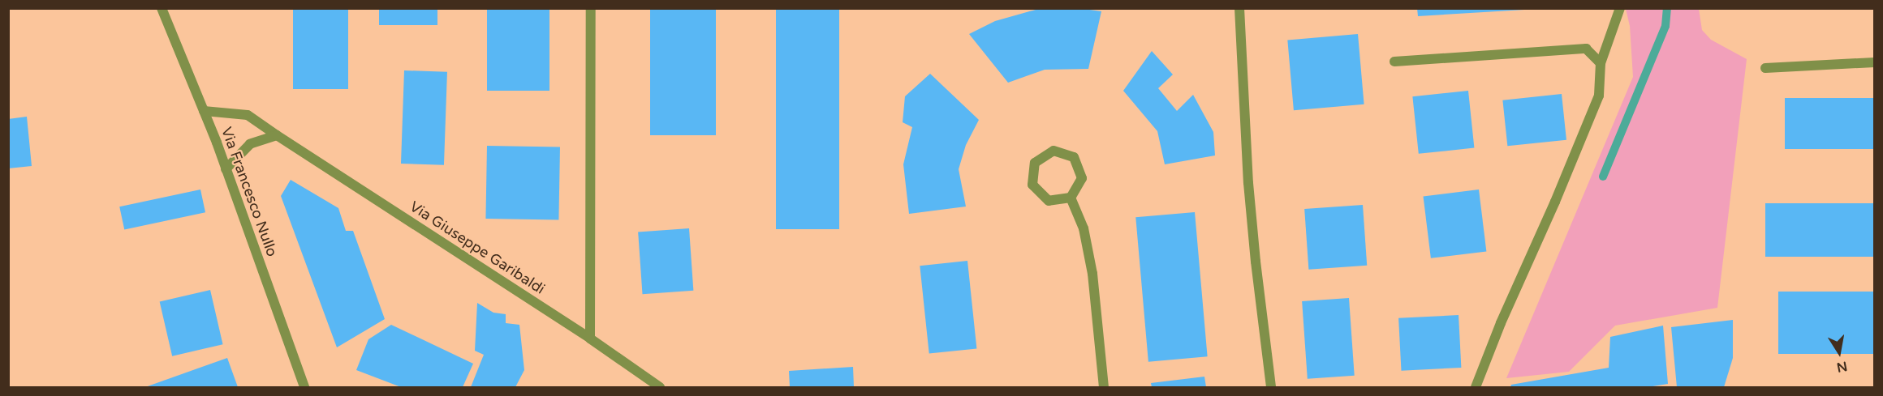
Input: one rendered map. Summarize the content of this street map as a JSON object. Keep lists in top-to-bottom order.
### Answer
{
  "streets": {
    "street": ["Via Francesco Nullo", "Via Giuseppe Garibaldi"]
  },
  "crossings": [
    ["Via Francesco Nullo", "Via Giuseppe Garibaldi"]
  ],
  "north": "bottom"
}
